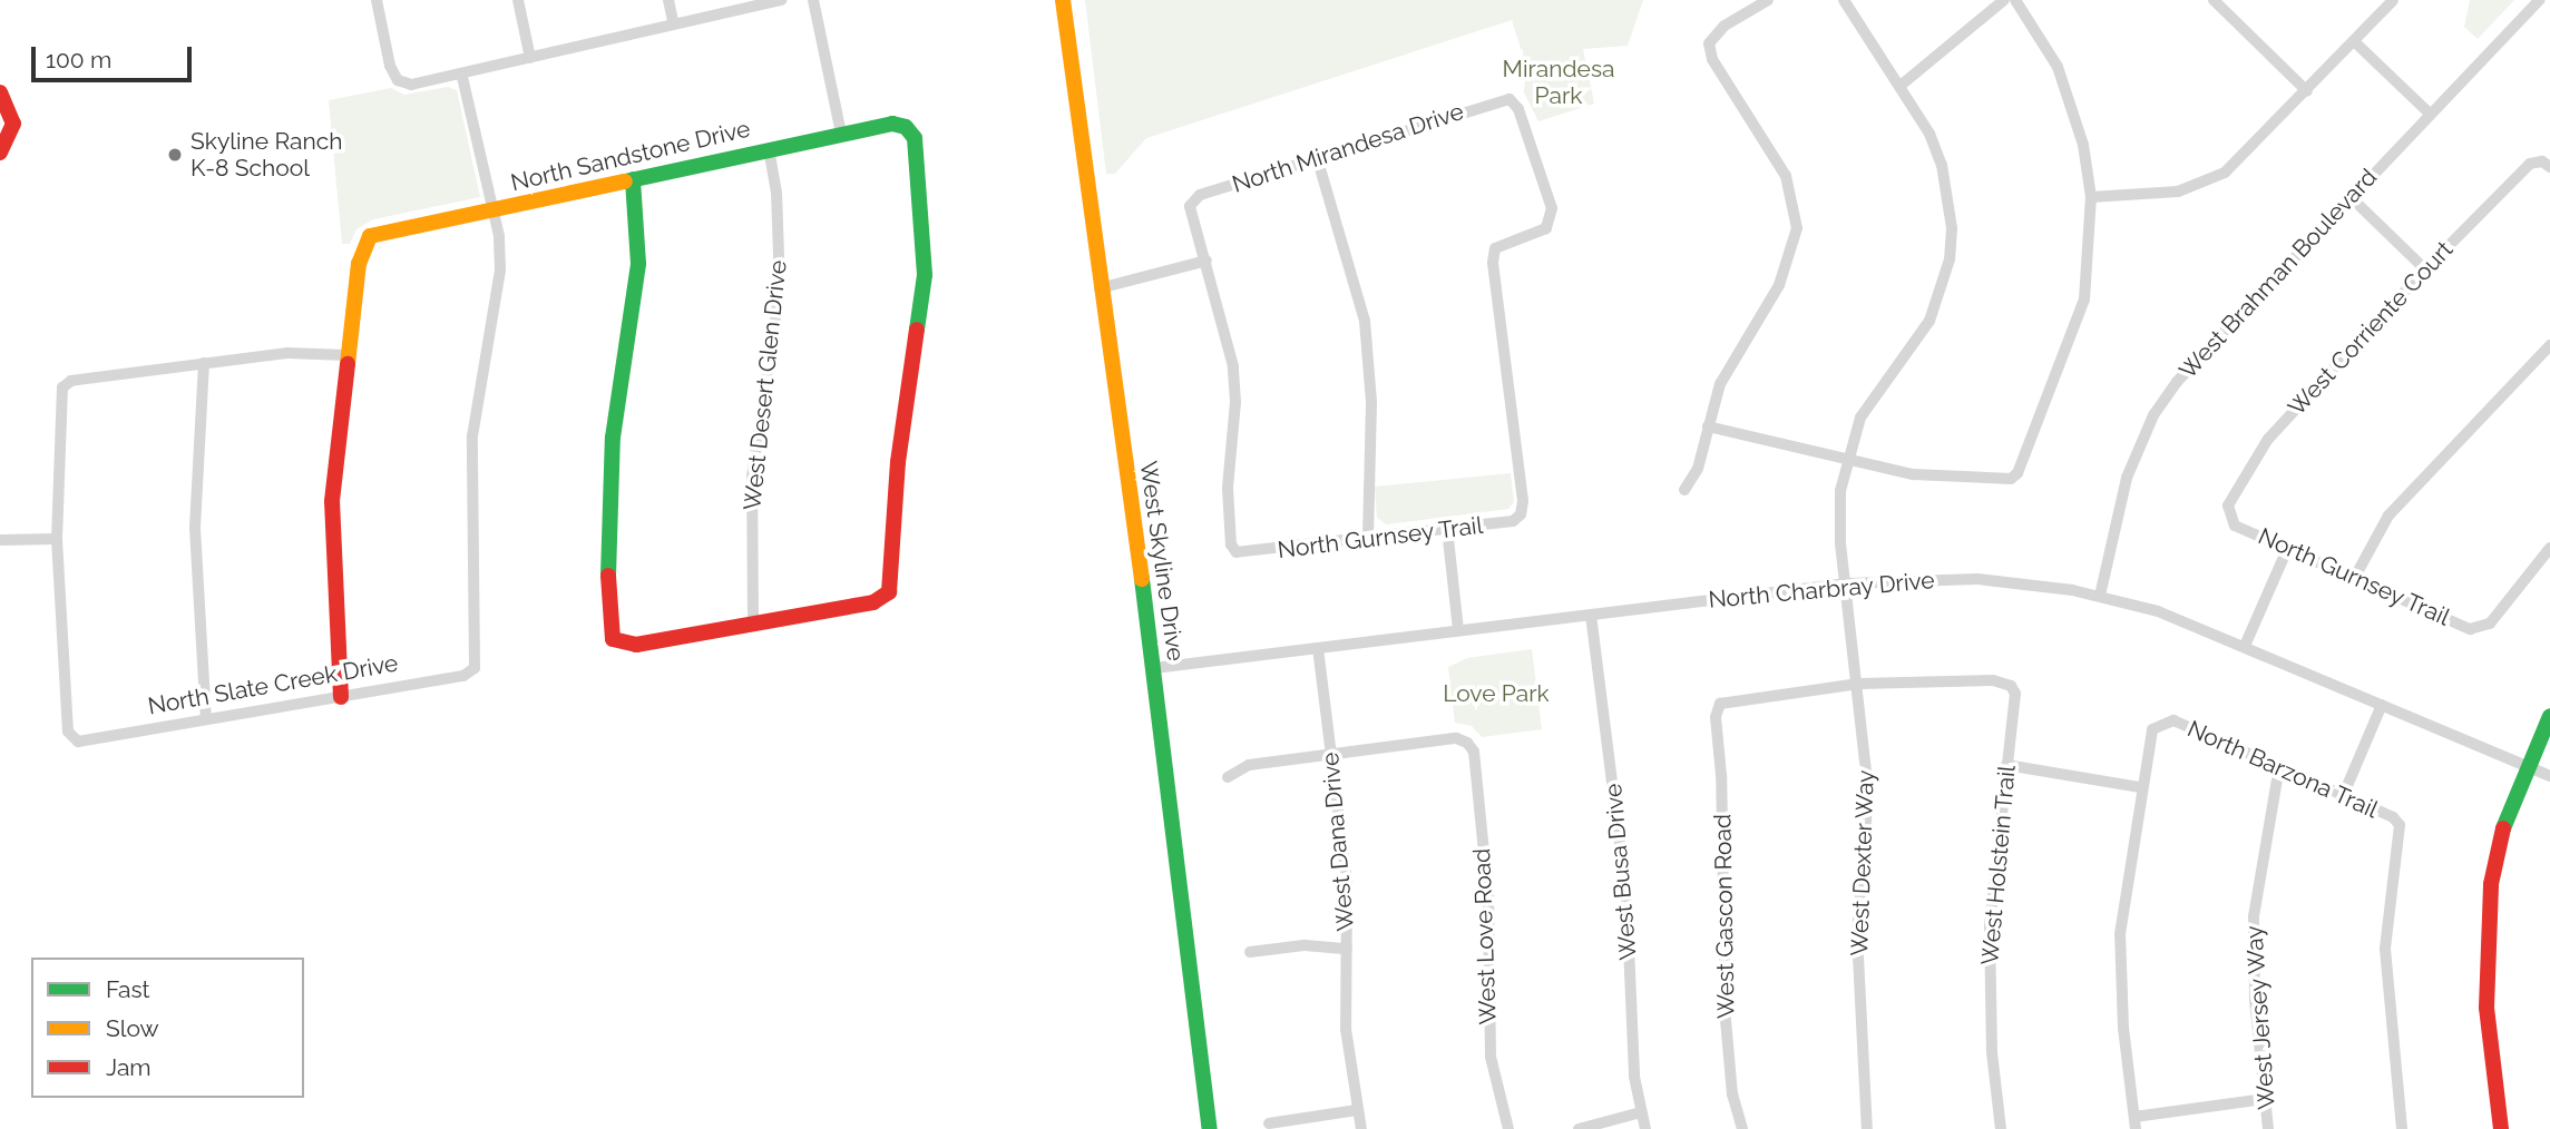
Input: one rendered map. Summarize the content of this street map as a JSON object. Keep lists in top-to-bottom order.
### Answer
{
  "streets": {
    "street": [
      "North Mirandesa Drive",
      "North Sandstone Drive",
      "West Brahman Boulevard",
      "West Corriente Court",
      "West Desert Glen Drive",
      "North Gurnsey Trail",
      "West Skyline Drive",
      "North Charbray Drive",
      "North Slate Creek Drive",
      "North Barzona Trail",
      "West Dana Drive",
      "West Dexter Way",
      "West Holstein Trail",
      "West Busa Drive",
      "West Gascon Road",
      "West Love Road",
      "West Jersey Way"
    ]
  },
  "crossings": [
    ["North Mirandesa Drive", "North Gurnsey Trail"],
    ["North Sandstone Drive", "West Desert Glen Drive"],
    ["North Sandstone Drive", "North Slate Creek Drive"],
    ["West Brahman Boulevard", "North Charbray Drive"],
    ["West Corriente Court", "North Gurnsey Trail"],
    ["West Skyline Drive", "North Charbray Drive"],
    ["North Charbray Drive", "West Dana Drive"],
    ["North Charbray Drive", "West Dexter Way"],
    ["North Charbray Drive", "West Busa Drive"],
    ["North Barzona Trail", "West Jersey Way"],
    ["West Dana Drive", "West Love Road"],
    ["West Dexter Way", "West Holstein Trail"],
    ["West Dexter Way", "West Gascon Road"],
    ["West Holstein Trail", "West Gascon Road"]
  ],
  "parks": ["Mirandesa Park", "Love Park"],
  "places": ["Skyline Ranch K-8 School"],
  "legend": ["Fast", "Slow", "Jam"],
  "scale_bar": "100 m"
}
